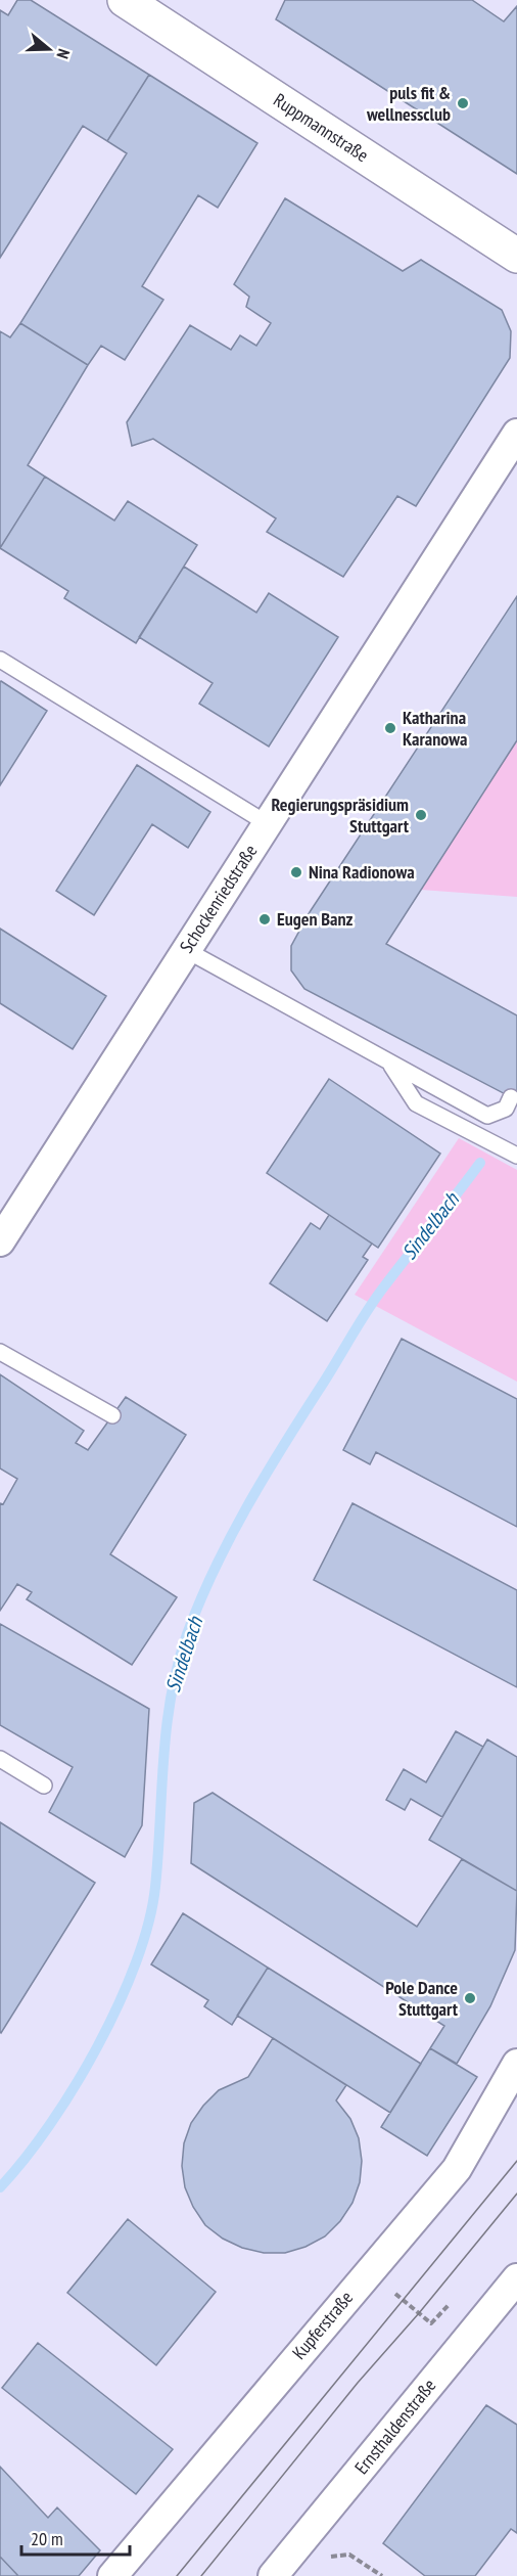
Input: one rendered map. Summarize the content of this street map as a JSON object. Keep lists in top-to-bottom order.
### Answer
{
  "streets": {
    "street": [
      "Ruppmannstraße",
      "Schockenriedstraße",
      "Kupferstraße",
      "Ernsthaldenstraße"
    ]
  },
  "water": ["Sindelbach"],
  "places": [
    "puls fit & wellnessclub",
    "Katharina Karanowa",
    "Regierungspräsidium Stuttgart",
    "Nina Radionowa",
    "Eugen Banz",
    "Pole Dance Stuttgart"
  ],
  "scale_bar": "20 m",
  "north": "right"
}
